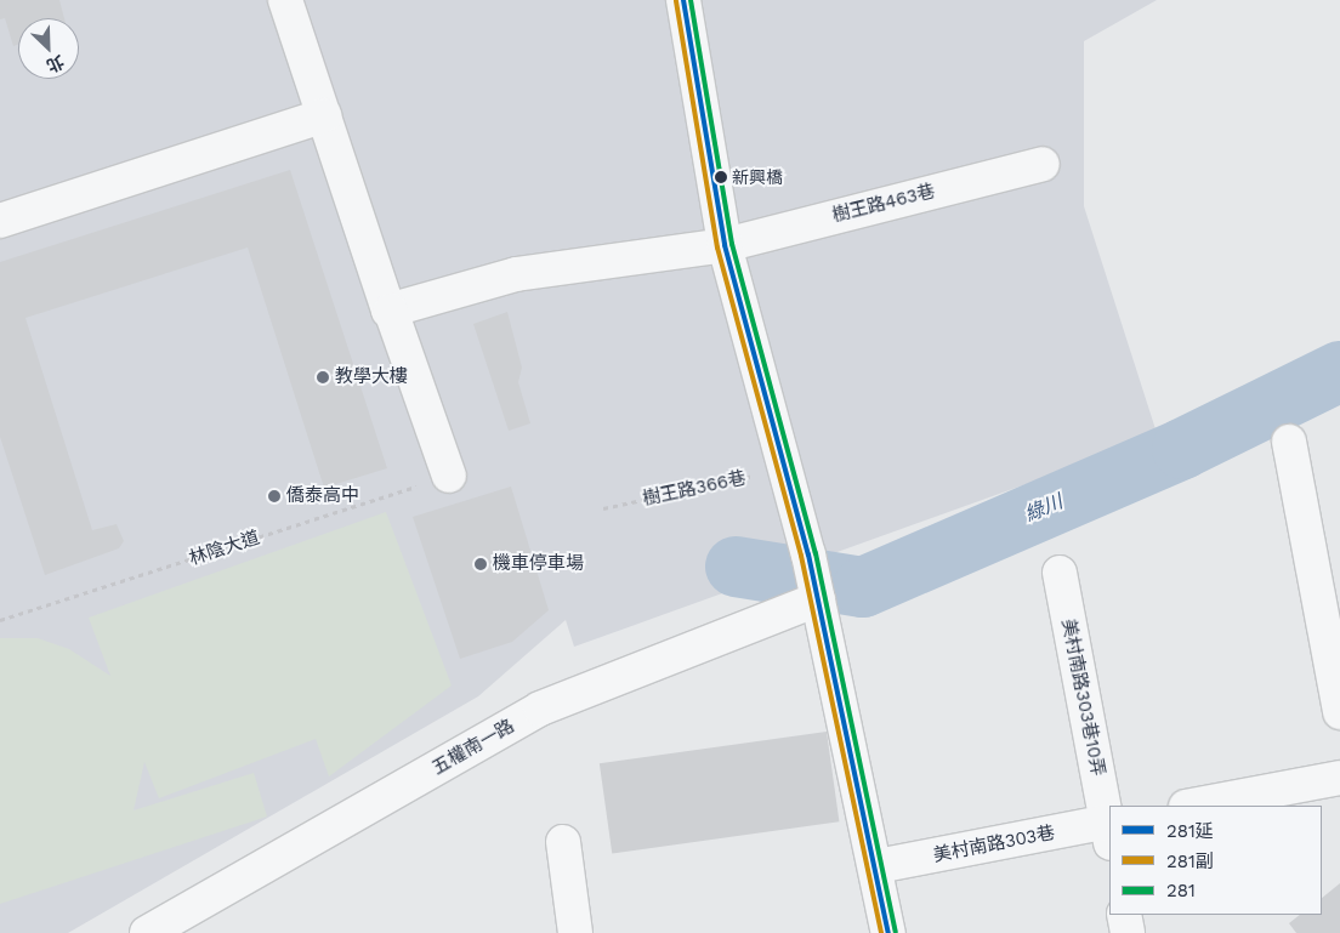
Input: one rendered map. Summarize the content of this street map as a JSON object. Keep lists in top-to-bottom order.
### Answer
{
  "streets": {
    "street": [
      "樹王路463巷",
      "美村南路303巷10弄",
      "五權南一路",
      "美村南路303巷"
    ],
    "path": ["樹王路366巷", "林陰大道"]
  },
  "crossings": [
    ["美村南路303巷10弄", "美村南路303巷"]
  ],
  "water": ["綠川"],
  "places": [
    "新興橋",
    "教學大樓",
    "僑泰高中",
    "機車停車場"
  ],
  "lines": ["transit line 281延", "transit line 281", "transit line 281副"],
  "legend": ["281延", "281副", "281"],
  "north": "bottom right"
}
